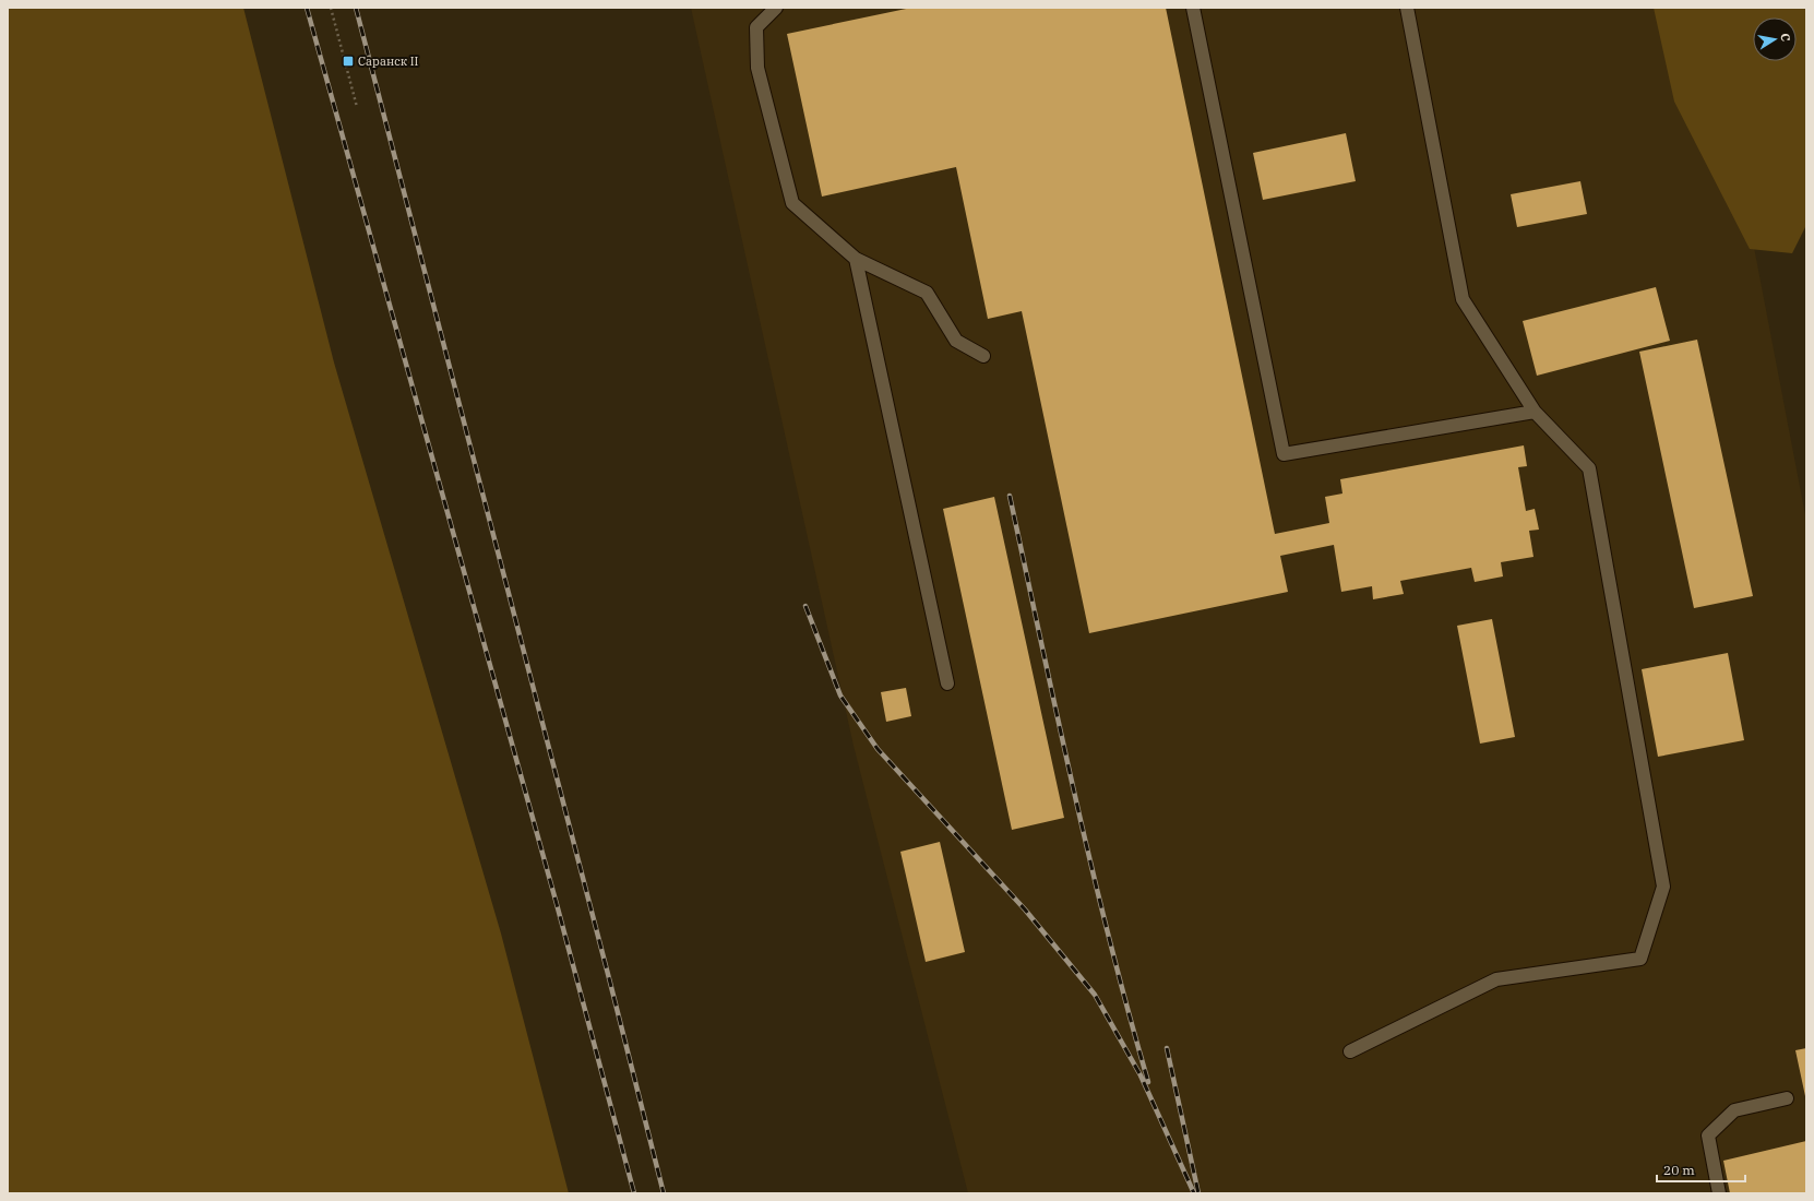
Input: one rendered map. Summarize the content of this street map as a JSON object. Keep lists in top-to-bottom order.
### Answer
{
  "places": {
    "transit": ["Саранск II"]
  },
  "scale_bar": "20 m",
  "north": "right"
}
